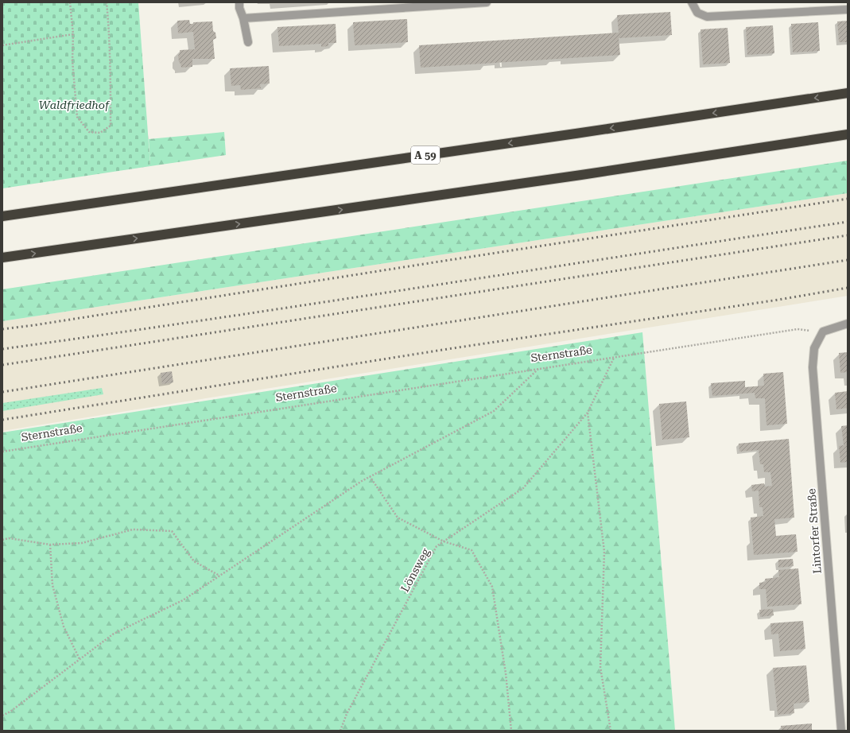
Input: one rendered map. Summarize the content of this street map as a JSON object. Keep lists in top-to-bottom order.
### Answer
{
  "streets": {
    "highway": ["A 59"],
    "street": ["Lintorfer Straße"],
    "path": ["Sternstraße", "Lönsweg"]
  },
  "crossings": [
    ["Sternstraße", "Lintorfer Straße"],
    ["Sternstraße", "Lönsweg"]
  ],
  "parks": ["Waldfriedhof"]
}
